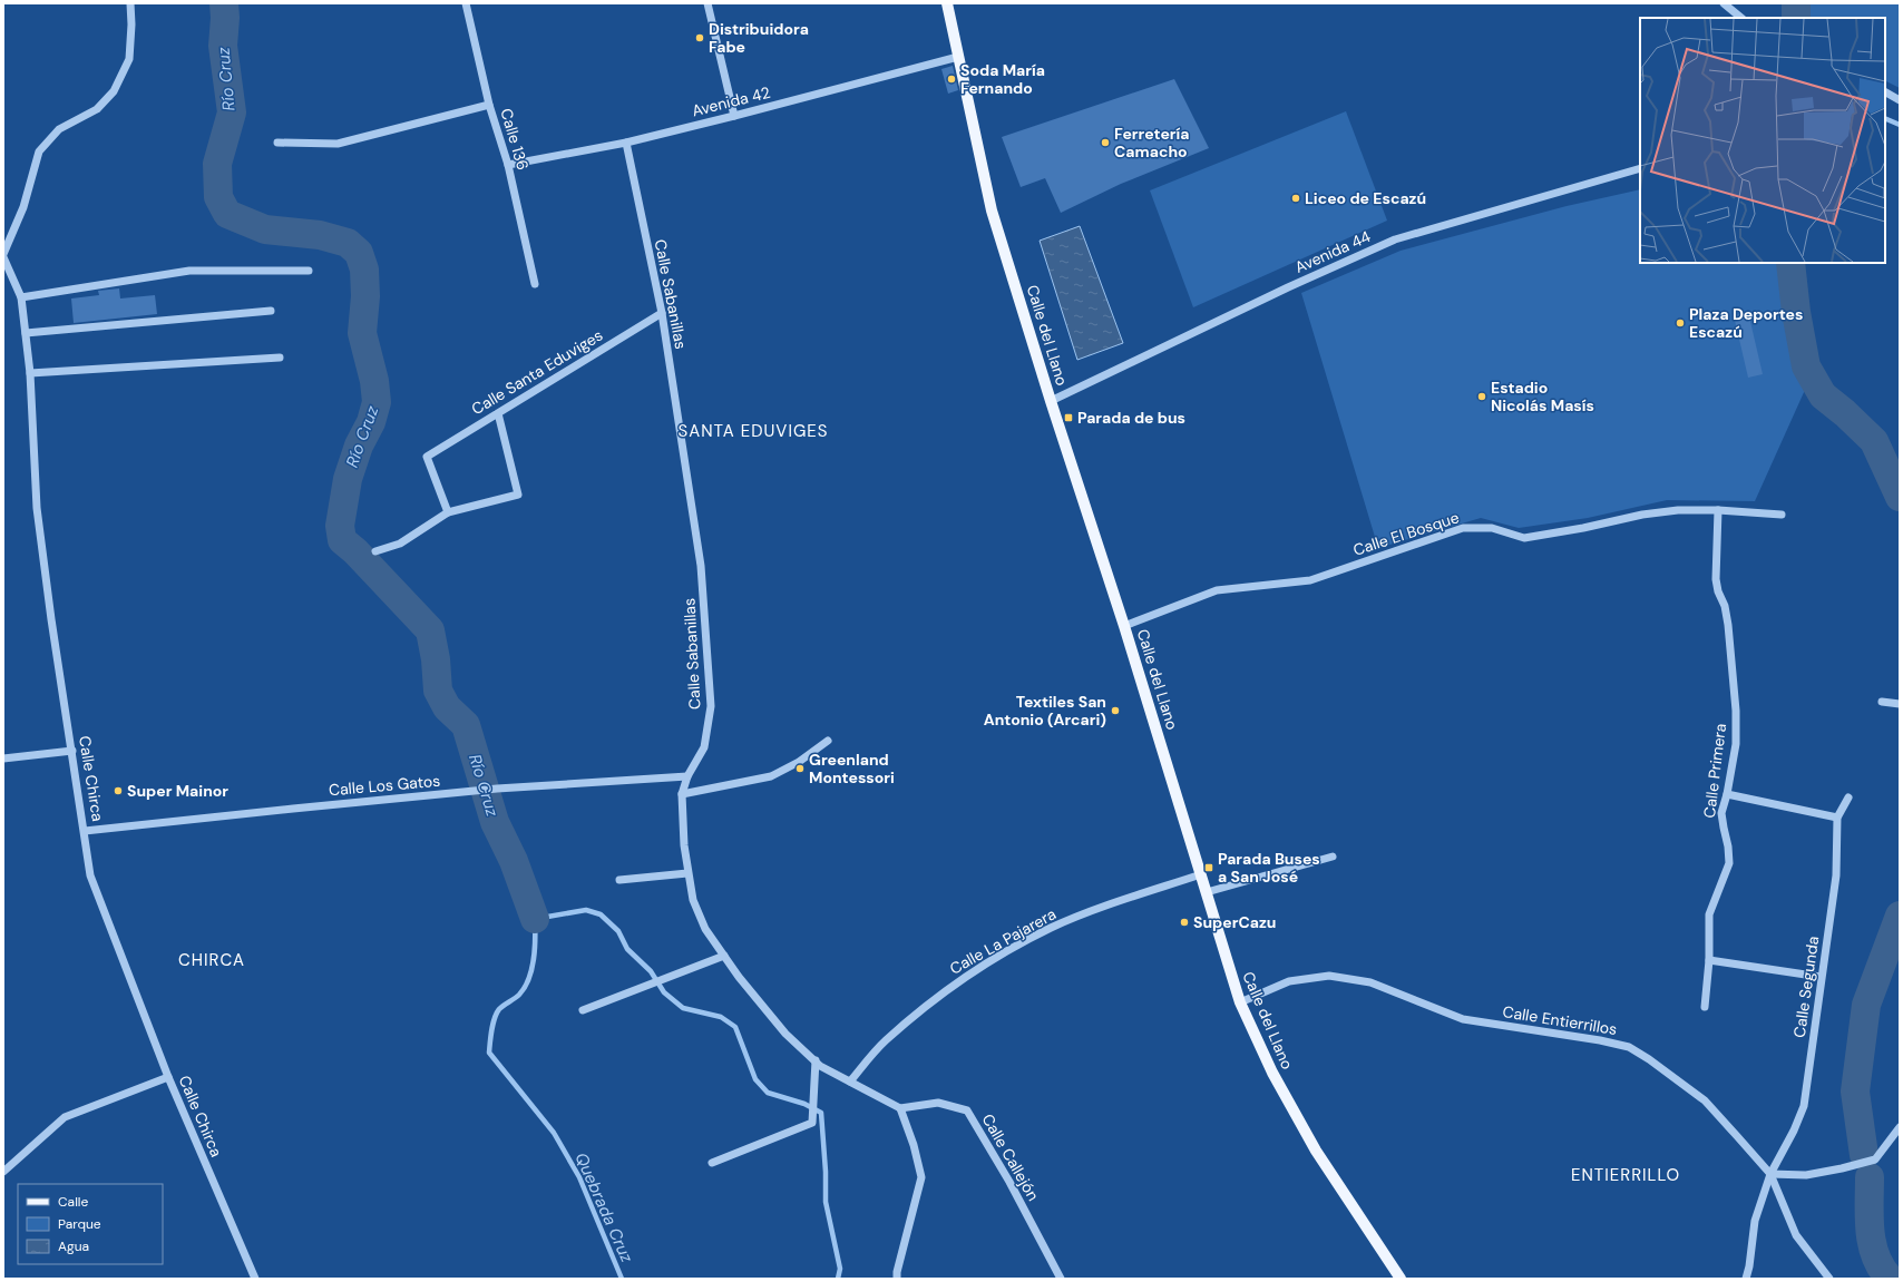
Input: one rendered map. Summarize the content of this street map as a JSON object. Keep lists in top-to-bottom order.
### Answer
{
  "streets": {
    "main road": ["Calle del Llano"],
    "street": [
      "Avenida 42",
      "Calle 136",
      "Avenida 44",
      "Calle Sabanillas",
      "Calle Santa Eduviges",
      "Calle El Bosque",
      "Calle Primera",
      "Calle Chirca",
      "Calle Los Gatos",
      "Calle La Pajarera",
      "Calle Segunda",
      "Calle Entierrillos",
      "Calle Callejón"
    ]
  },
  "crossings": [
    ["Avenida 42", "Calle 136"],
    ["Avenida 42", "Calle Sabanillas"],
    ["Avenida 42", "Calle del Llano"],
    ["Avenida 44", "Calle del Llano"],
    ["Calle Sabanillas", "Calle Santa Eduviges"],
    ["Calle Sabanillas", "Calle Los Gatos"],
    ["Calle Sabanillas", "Calle La Pajarera"],
    ["Calle Sabanillas", "Calle Callejón"],
    ["Calle del Llano", "Calle El Bosque"],
    ["Calle del Llano", "Calle La Pajarera"],
    ["Calle del Llano", "Calle Entierrillos"],
    ["Calle El Bosque", "Calle Primera"],
    ["Calle Chirca", "Calle Los Gatos"],
    ["Calle Segunda", "Calle Entierrillos"]
  ],
  "districts": ["SANTA EDUVIGES", "CHIRCA", "ENTIERRILLO"],
  "water": ["Río Cruz", "Quebrada Cruz"],
  "places": {
    "other": [
      "Distribuidora Fabe",
      "Soda María Fernando",
      "Ferretería Camacho",
      "Liceo de Escazú",
      "Plaza Deportes Escazú",
      "Estadio Nicolás Masís",
      "Textiles San Antonio (Arcari)",
      "Greenland Montessori",
      "Super Mainor",
      "SuperCazu"
    ],
    "transit": ["Parada de bus", "Parada Buses a San José"]
  },
  "legend": ["Calle", "Parque", "Agua"]
}
